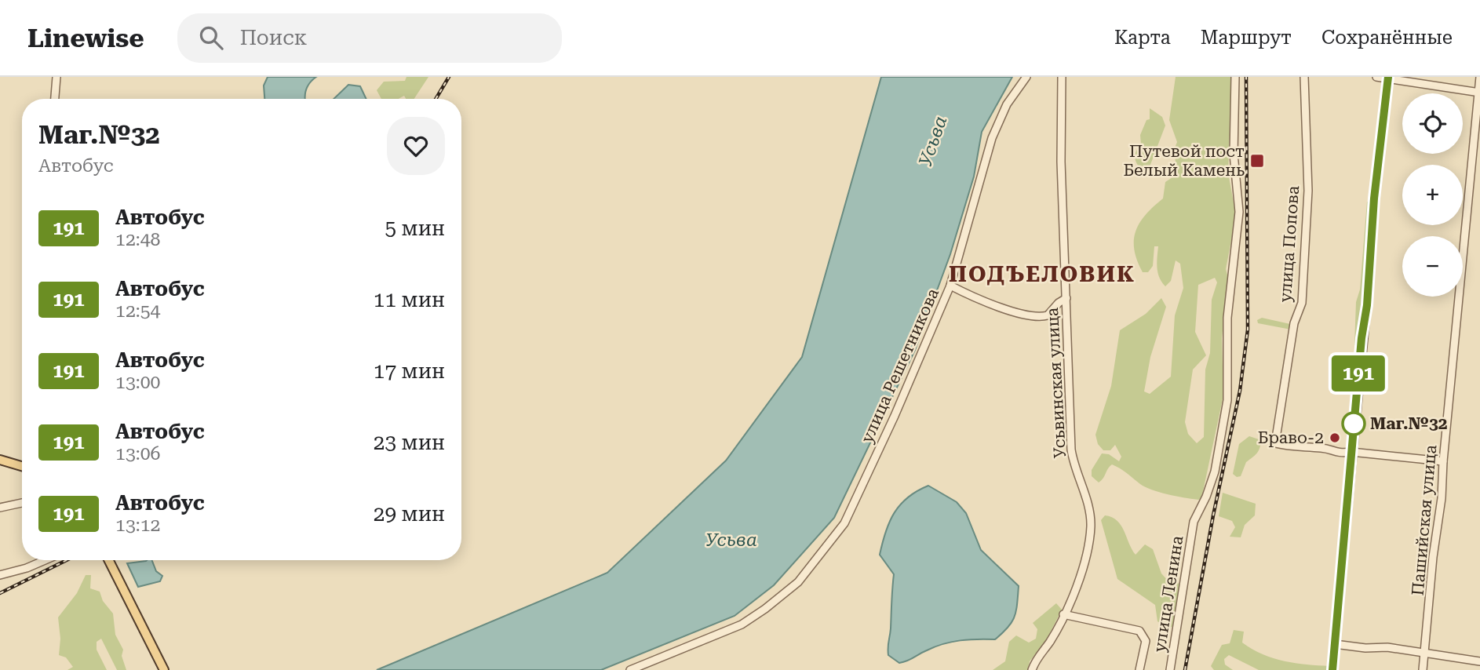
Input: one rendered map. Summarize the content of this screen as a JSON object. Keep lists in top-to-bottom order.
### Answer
{
  "streets": {
    "street": [
      "улица Попова",
      "улица Решетникова",
      "Усьвинская улица",
      "Пашийская улица",
      "улица Ленина"
    ]
  },
  "crossings": [
    ["Усьвинская улица", "улица Ленина"]
  ],
  "districts": ["ПОДЪЕЛОВИК"],
  "water": ["Усьва"],
  "places": {
    "transit": ["Путевой пост Белый Камень"],
    "other": ["Маг.№32", "Браво-2"]
  },
  "lines": ["bus line 191"],
  "page": {
    "header": "Linewise",
    "search": "Поиск",
    "nav": ["Карта", "Маршрут", "Сохранённые"],
    "on_map": "191",
    "map_buttons": ["+", "−"],
    "heading": ["Маг.№32", "Автобус"],
    "list": [
      {
        "mark": "191",
        "name": "Автобус",
        "note": "12:48",
        "value": "5 мин"
      },
      {
        "mark": "191",
        "name": "Автобус",
        "note": "12:54",
        "value": "11 мин"
      },
      {
        "mark": "191",
        "name": "Автобус",
        "note": "13:00",
        "value": "17 мин"
      },
      {
        "mark": "191",
        "name": "Автобус",
        "note": "13:06",
        "value": "23 мин"
      },
      {
        "mark": "191",
        "name": "Автобус",
        "note": "13:12",
        "value": "29 мин"
      }
    ]
  }
}
